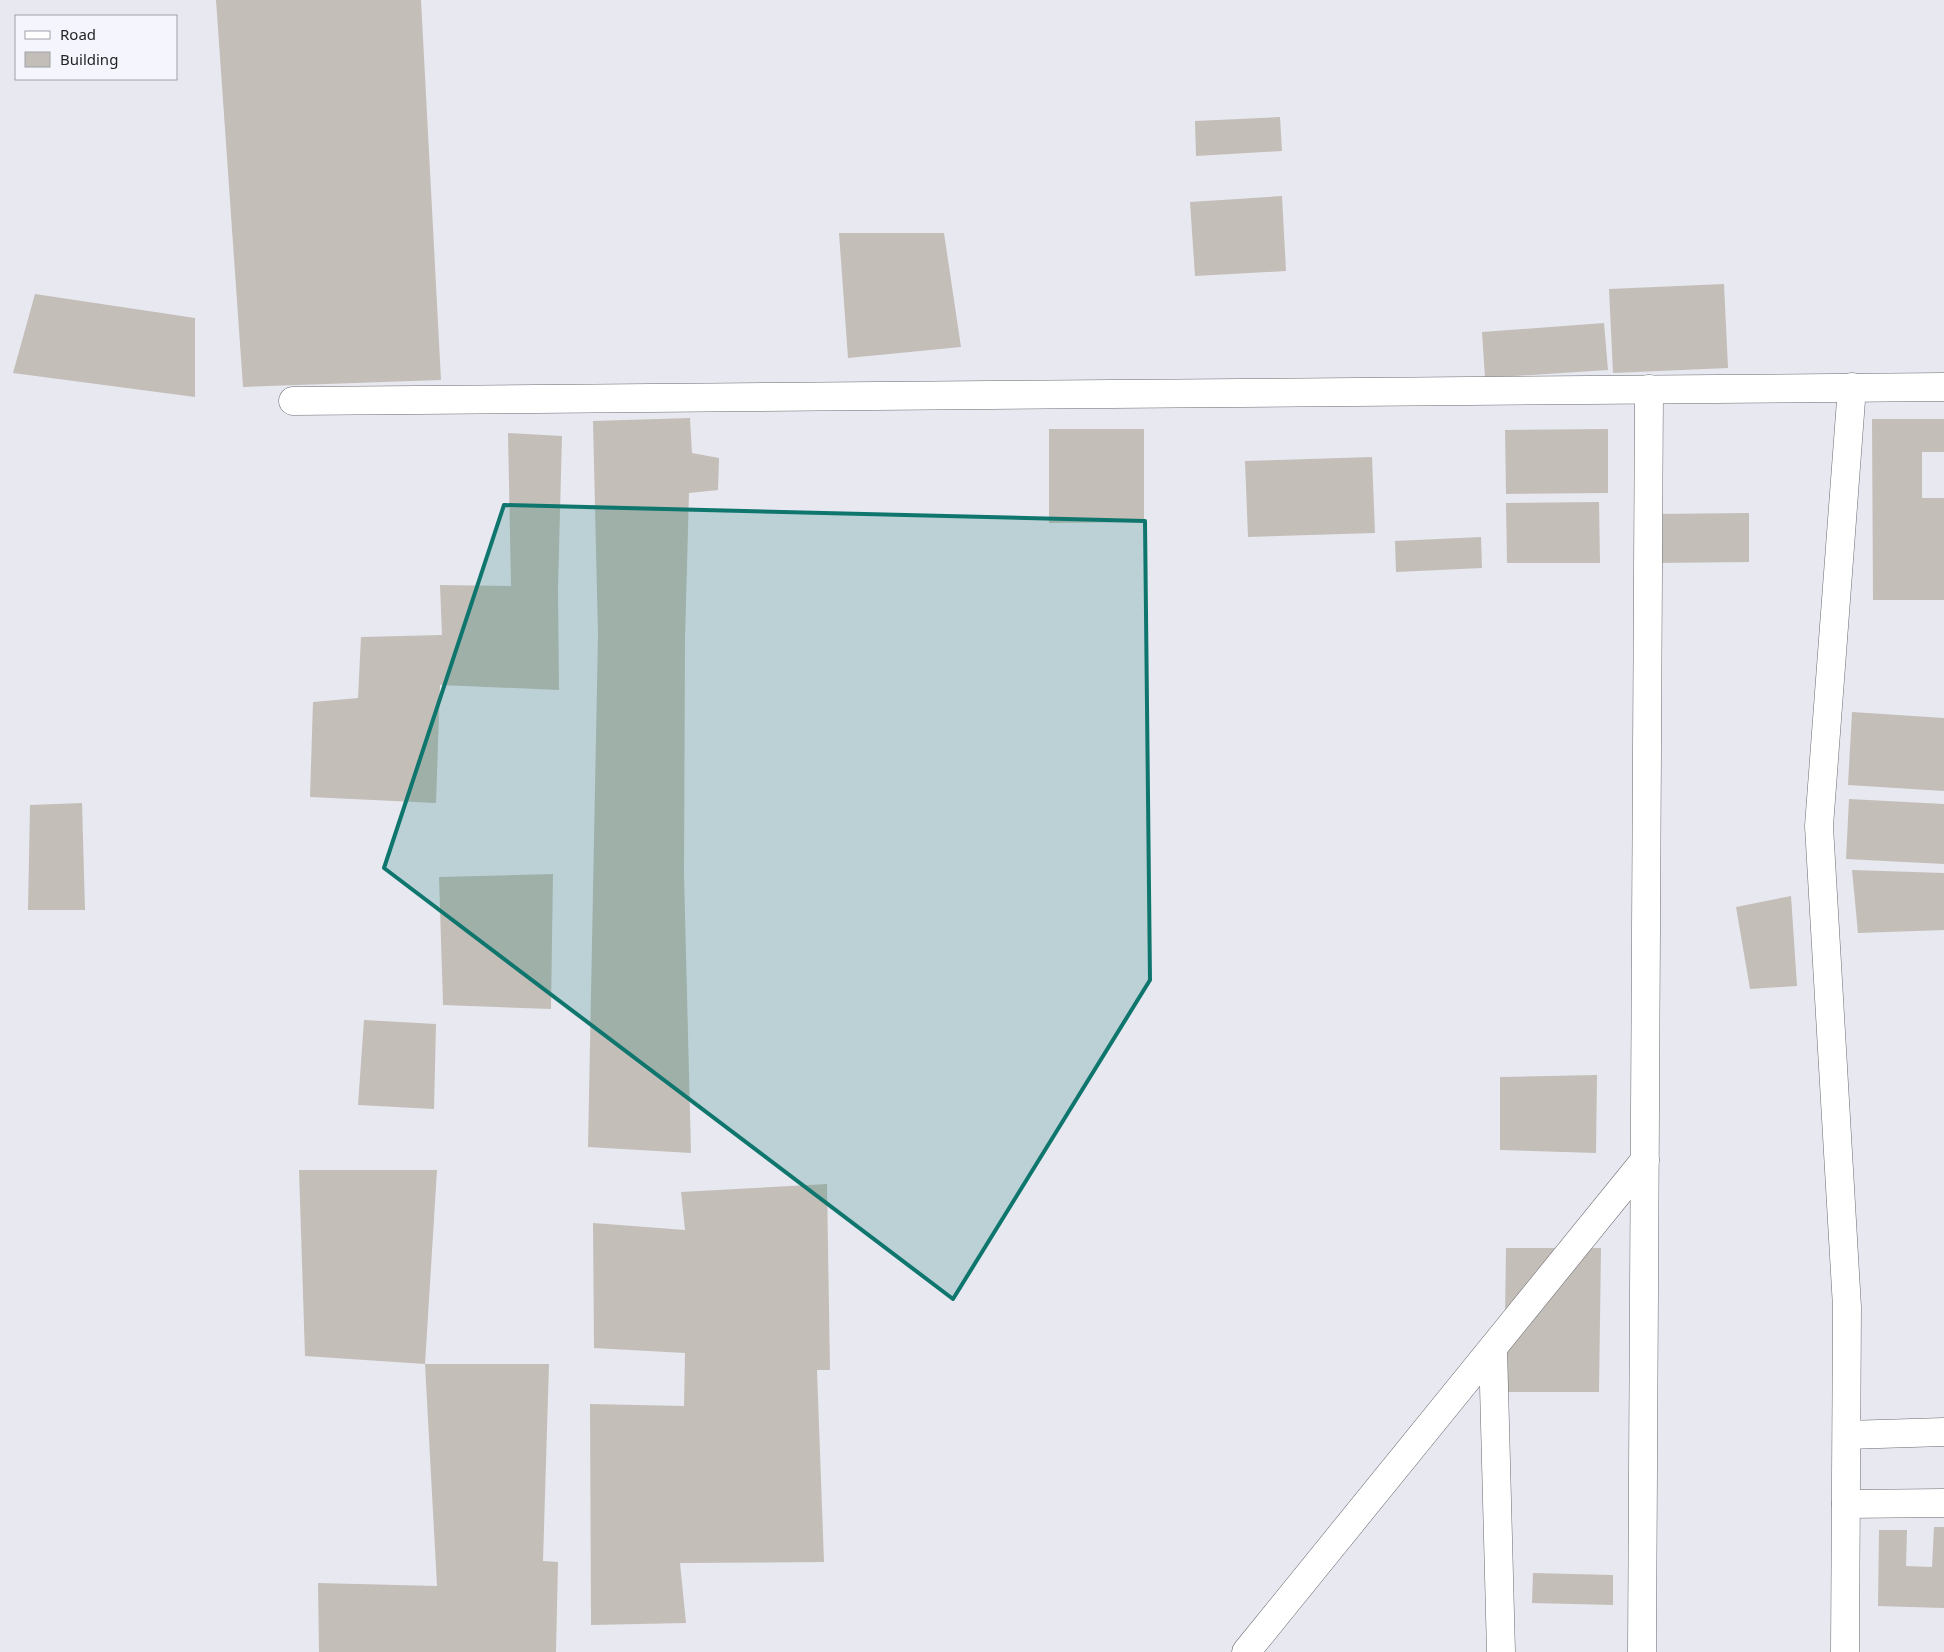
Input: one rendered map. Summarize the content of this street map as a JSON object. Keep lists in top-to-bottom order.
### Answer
{
  "legend": ["Road", "Building"]
}
